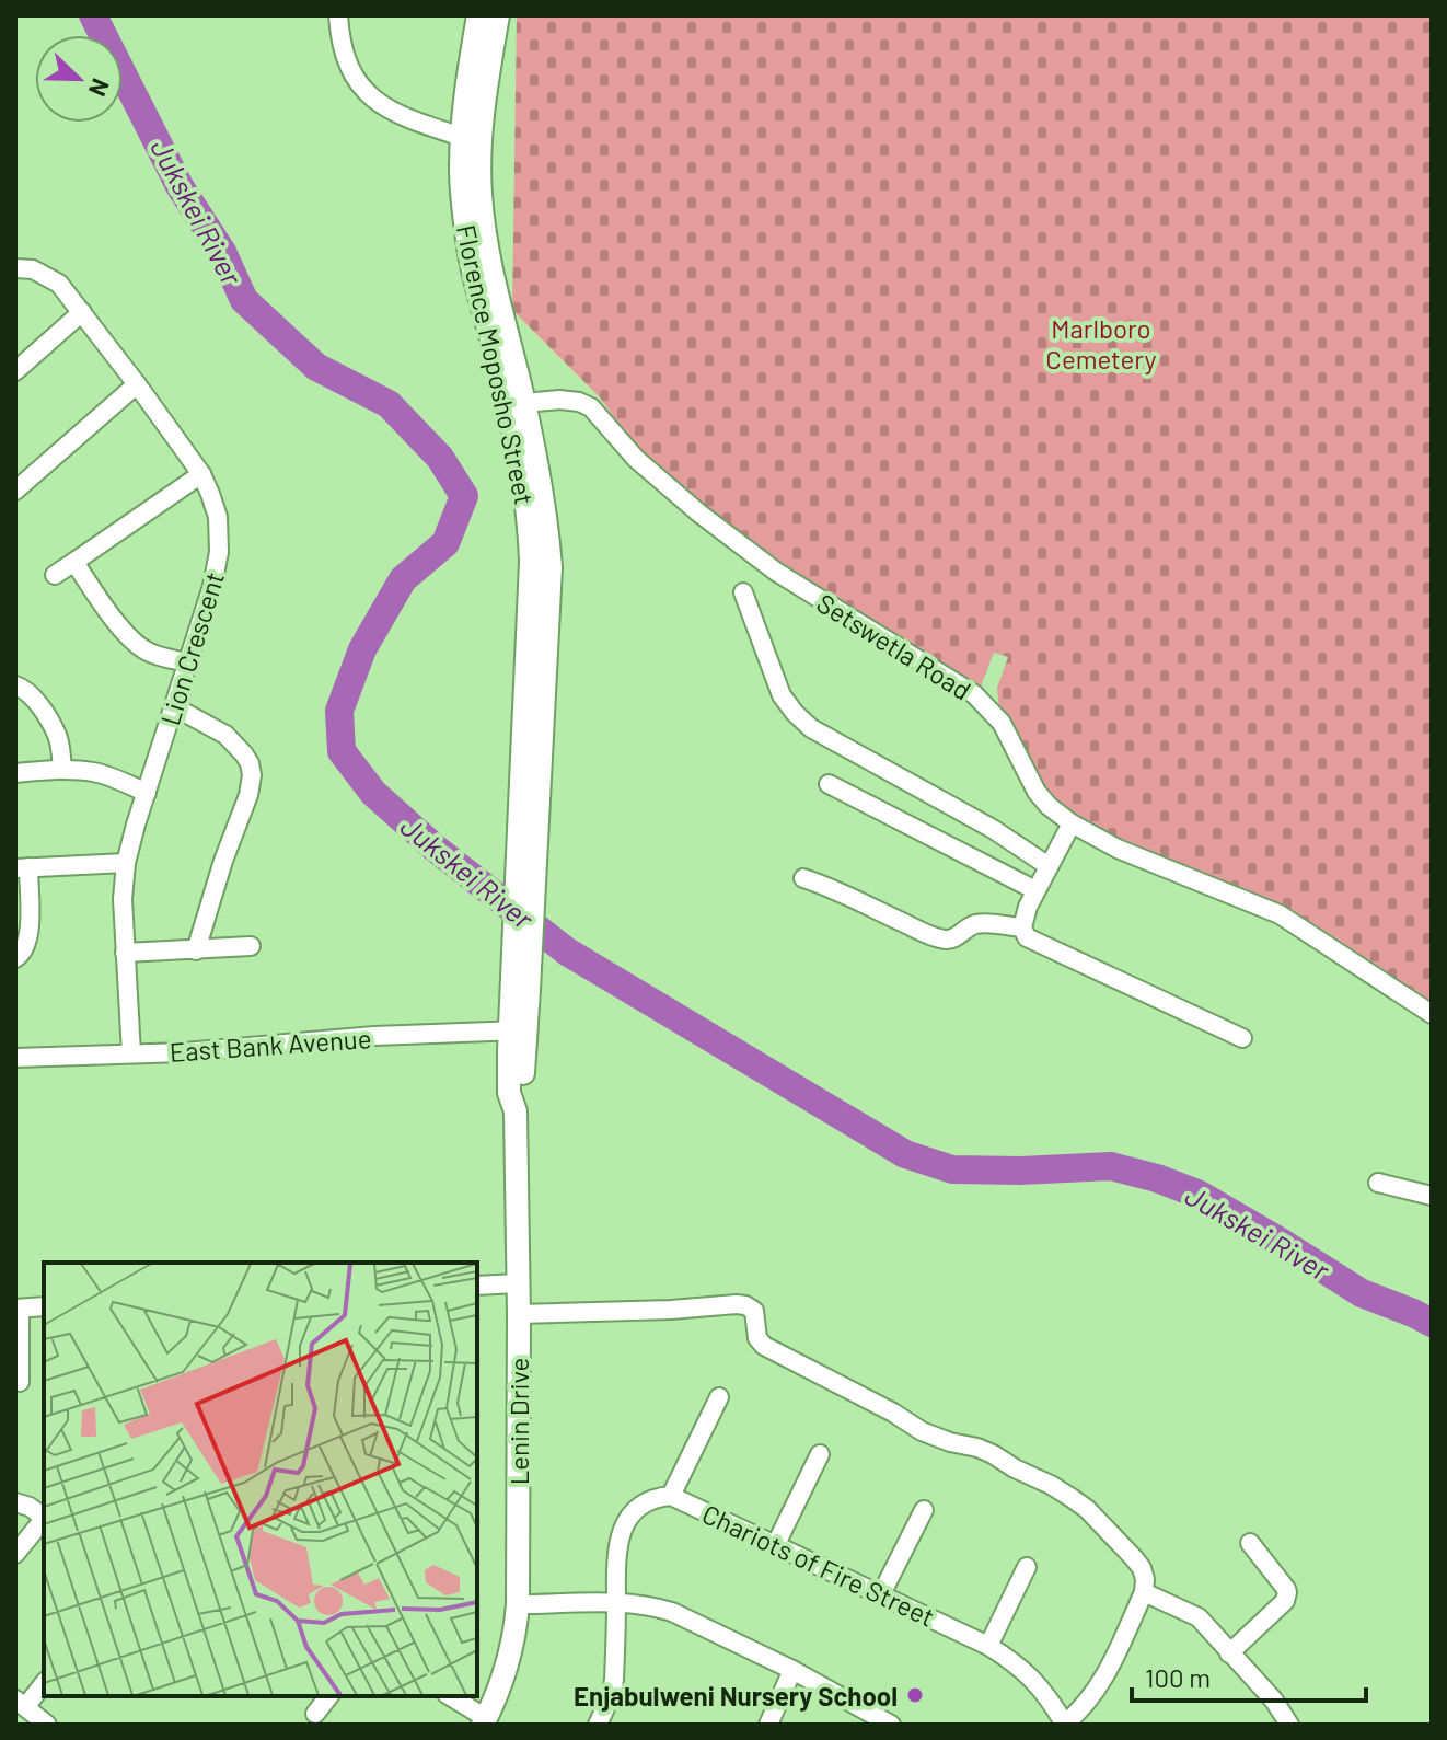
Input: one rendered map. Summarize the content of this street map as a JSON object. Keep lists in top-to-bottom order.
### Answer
{
  "streets": {
    "street": [
      "Florence Moposho Street",
      "Setswetla Road",
      "Lion Crescent",
      "East Bank Avenue",
      "Lenin Drive",
      "Chariots of Fire Street"
    ]
  },
  "crossings": [
    ["Florence Moposho Street", "Setswetla Road"],
    ["Florence Moposho Street", "East Bank Avenue"],
    ["Florence Moposho Street", "Lenin Drive"],
    ["Lion Crescent", "East Bank Avenue"],
    ["East Bank Avenue", "Lenin Drive"]
  ],
  "water": ["Jukskei River"],
  "parks": ["Marlboro Cemetery"],
  "places": ["Enjabulweni Nursery School"],
  "scale_bar": "100 m",
  "north": "bottom right"
}
